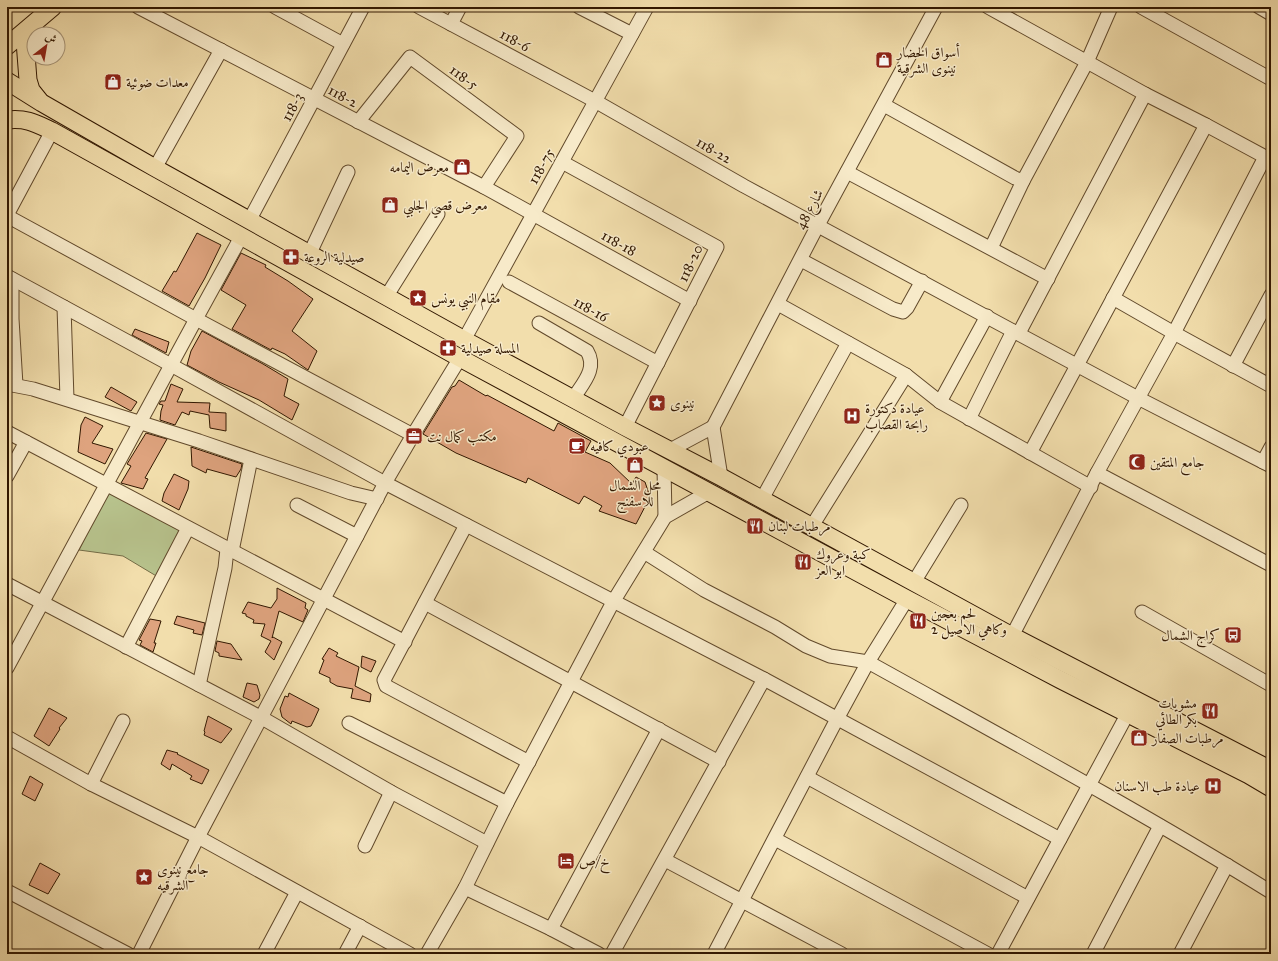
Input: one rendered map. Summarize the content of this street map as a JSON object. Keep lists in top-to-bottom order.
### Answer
{
  "streets": {
    "street": [
      "118-6",
      "118-5",
      "118-2",
      "118-3",
      "118-22",
      "118-75",
      "شارع 48",
      "118-18",
      "118-20",
      "118-16"
    ]
  },
  "crossings": [
    ["118-6", "118-22"],
    ["118-6", "118-75"],
    ["118-5", "118-2"],
    ["118-2", "118-3"],
    ["118-2", "118-75"],
    ["118-2", "118-18"],
    ["118-22", "118-75"],
    ["118-22", "شارع 48"],
    ["118-75", "118-18"],
    ["118-75", "118-20"],
    ["118-18", "118-20"],
    ["118-20", "118-16"]
  ],
  "places": {
    "shop": [
      "أسواق الخضار نينوى الشرقية",
      "معدات ضوئية",
      "معرض اليمامه",
      "معرض قصي الجلبي",
      "محل الشمال للاسفنج",
      "مرطبات الصفار"
    ],
    "pharmacy": ["صيدلية الروعة", "المسلة صيدلية"],
    "place": ["مقام النبي يونس", "نينوى", "جامع نينوى الشرقيه"],
    "hospital": ["عيادة دكتورة رابحة القصاب", "عيادة طب الاسنان"],
    "office": ["مكتب كمال نت"],
    "cafe": ["عبودي كافيه"],
    "mosque": ["جامع المتقين"],
    "restaurant": [
      "مرطبات لبنان",
      "كبة وعروك ابو العز",
      "لحم بعجين وكاهي الاصيل 2",
      "مشويات بكر الطائي"
    ],
    "bus stop": ["كراج الشمال"],
    "hotel": ["خ/ص"]
  },
  "north": "top right"
}
